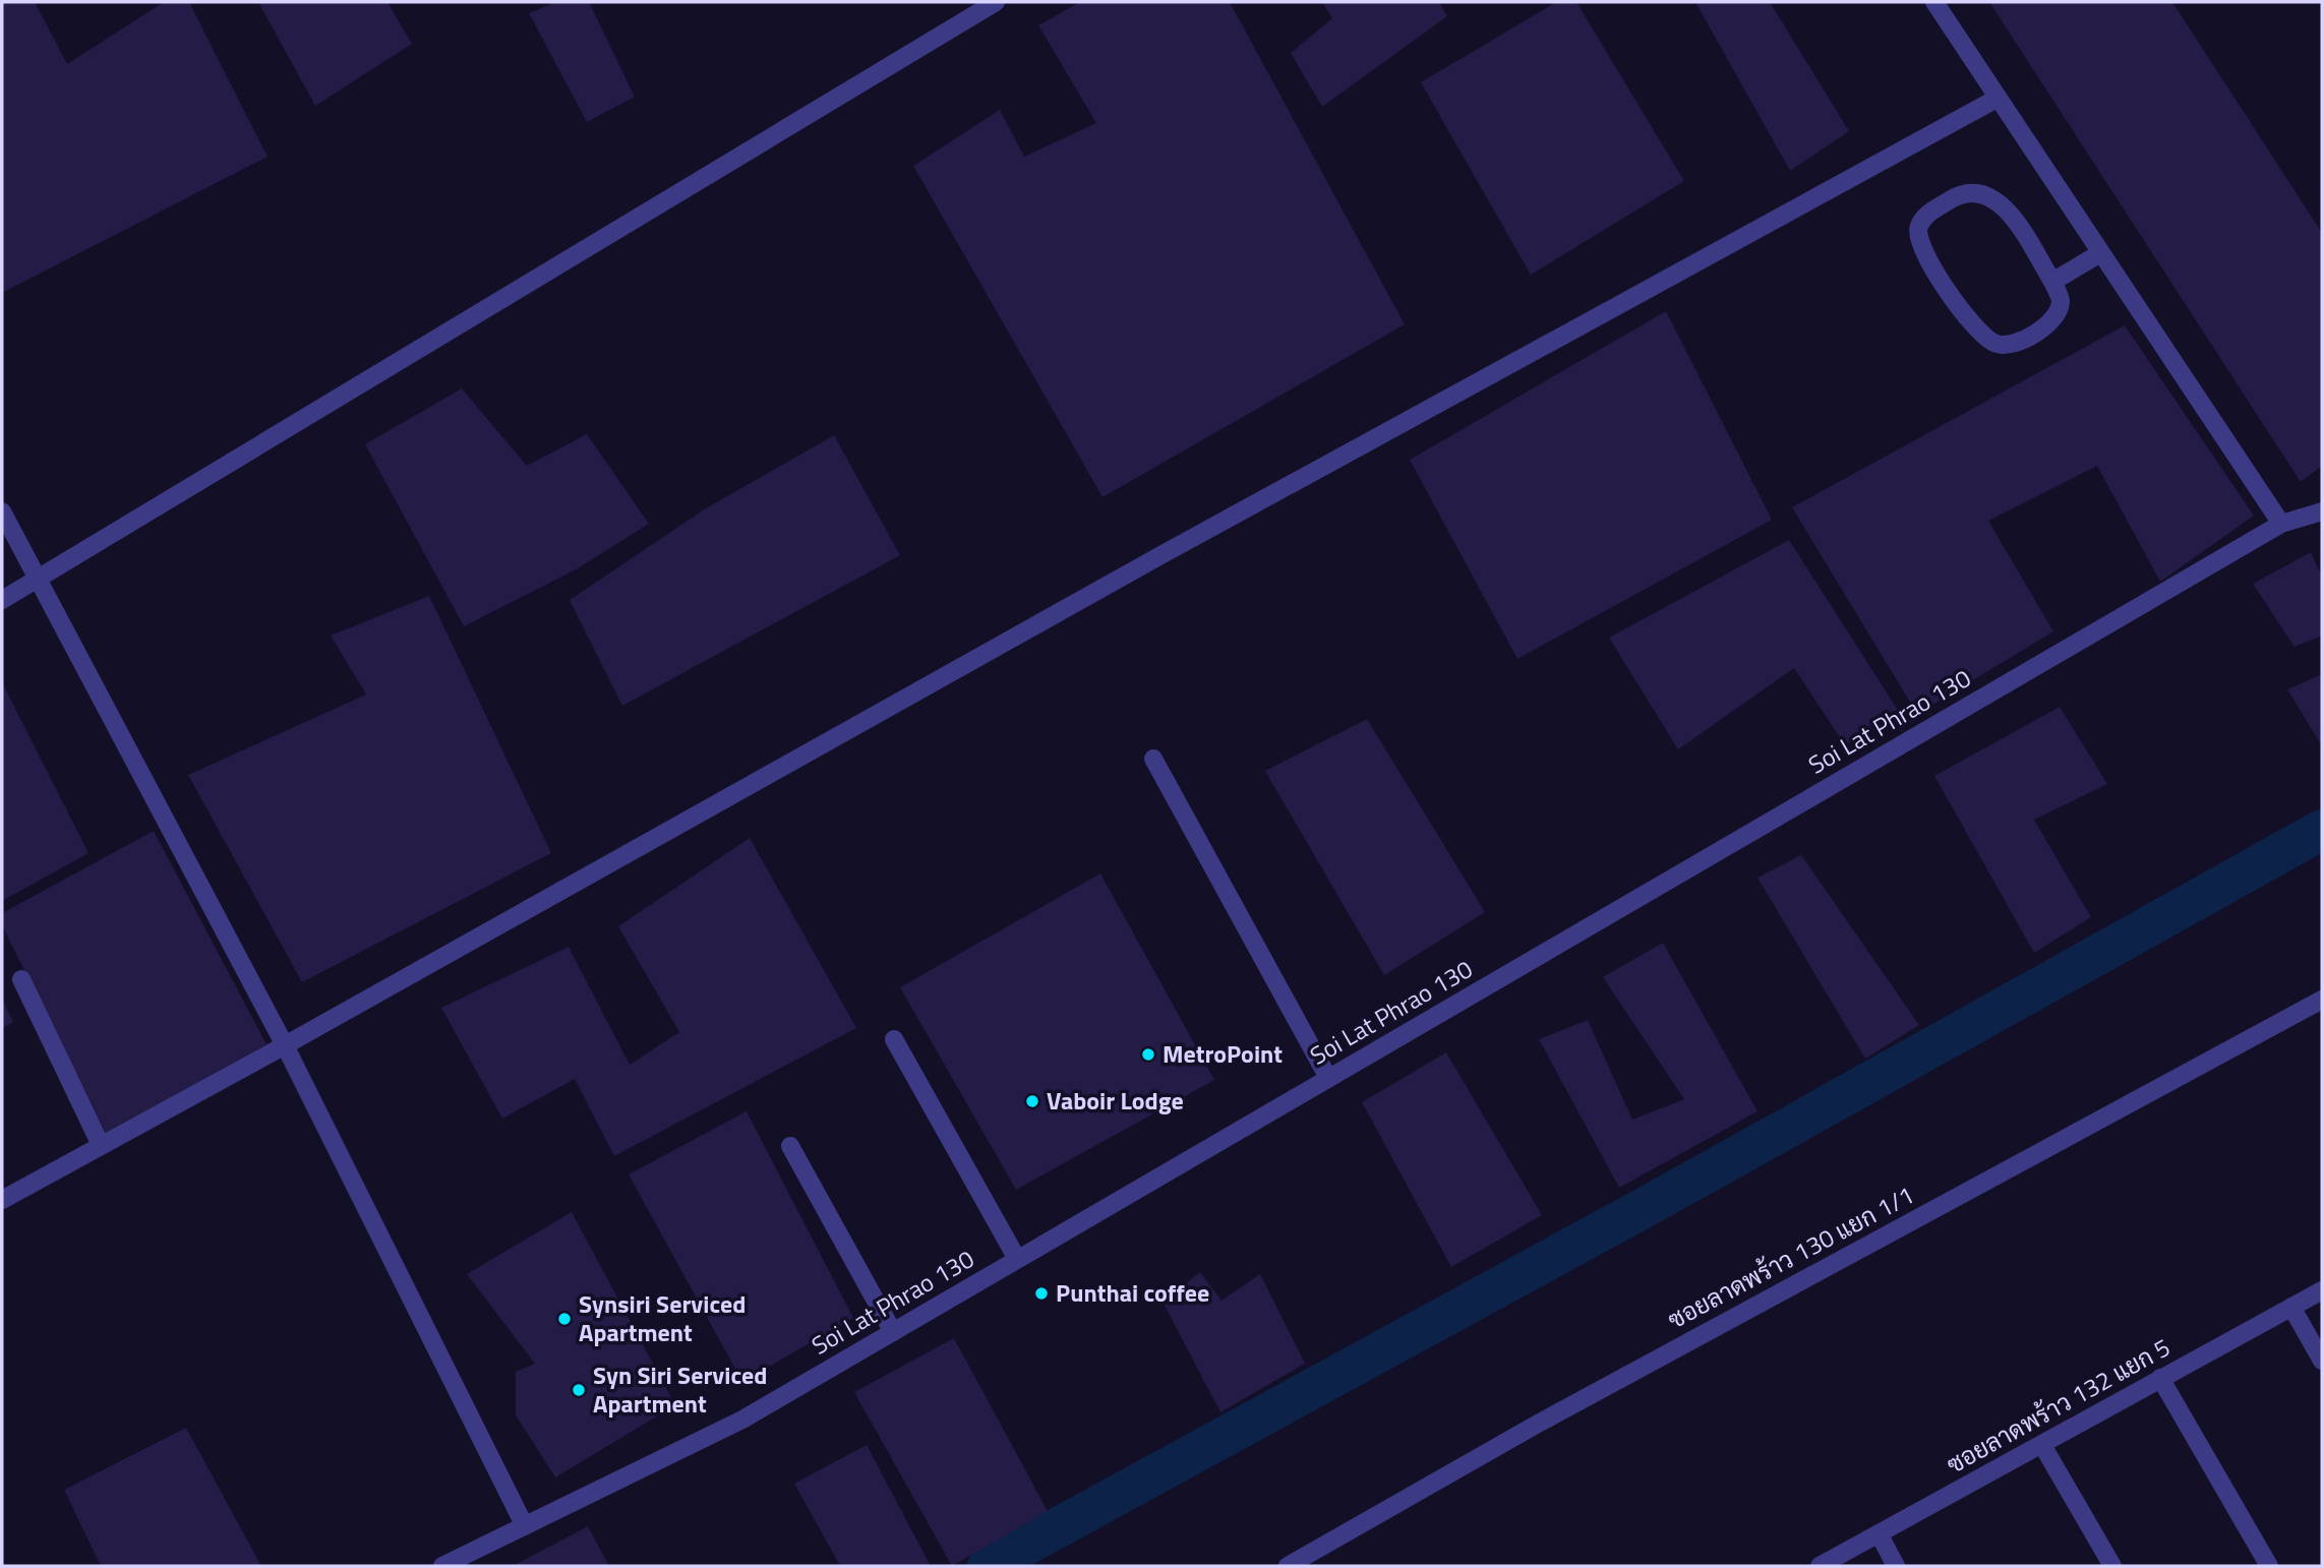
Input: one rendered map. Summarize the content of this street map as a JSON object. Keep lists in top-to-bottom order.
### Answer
{
  "streets": {
    "street": ["Soi Lat Phrao 130", "ซอยลาดพร้าว 130 แยก 1/1", "ซอยลาดพร้าว 132 แยก 5"]
  },
  "places": [
    "MetroPoint",
    "Vaboir Lodge",
    "Punthai coffee",
    "Synsiri Serviced Apartment",
    "Syn Siri Serviced Apartment"
  ]
}
